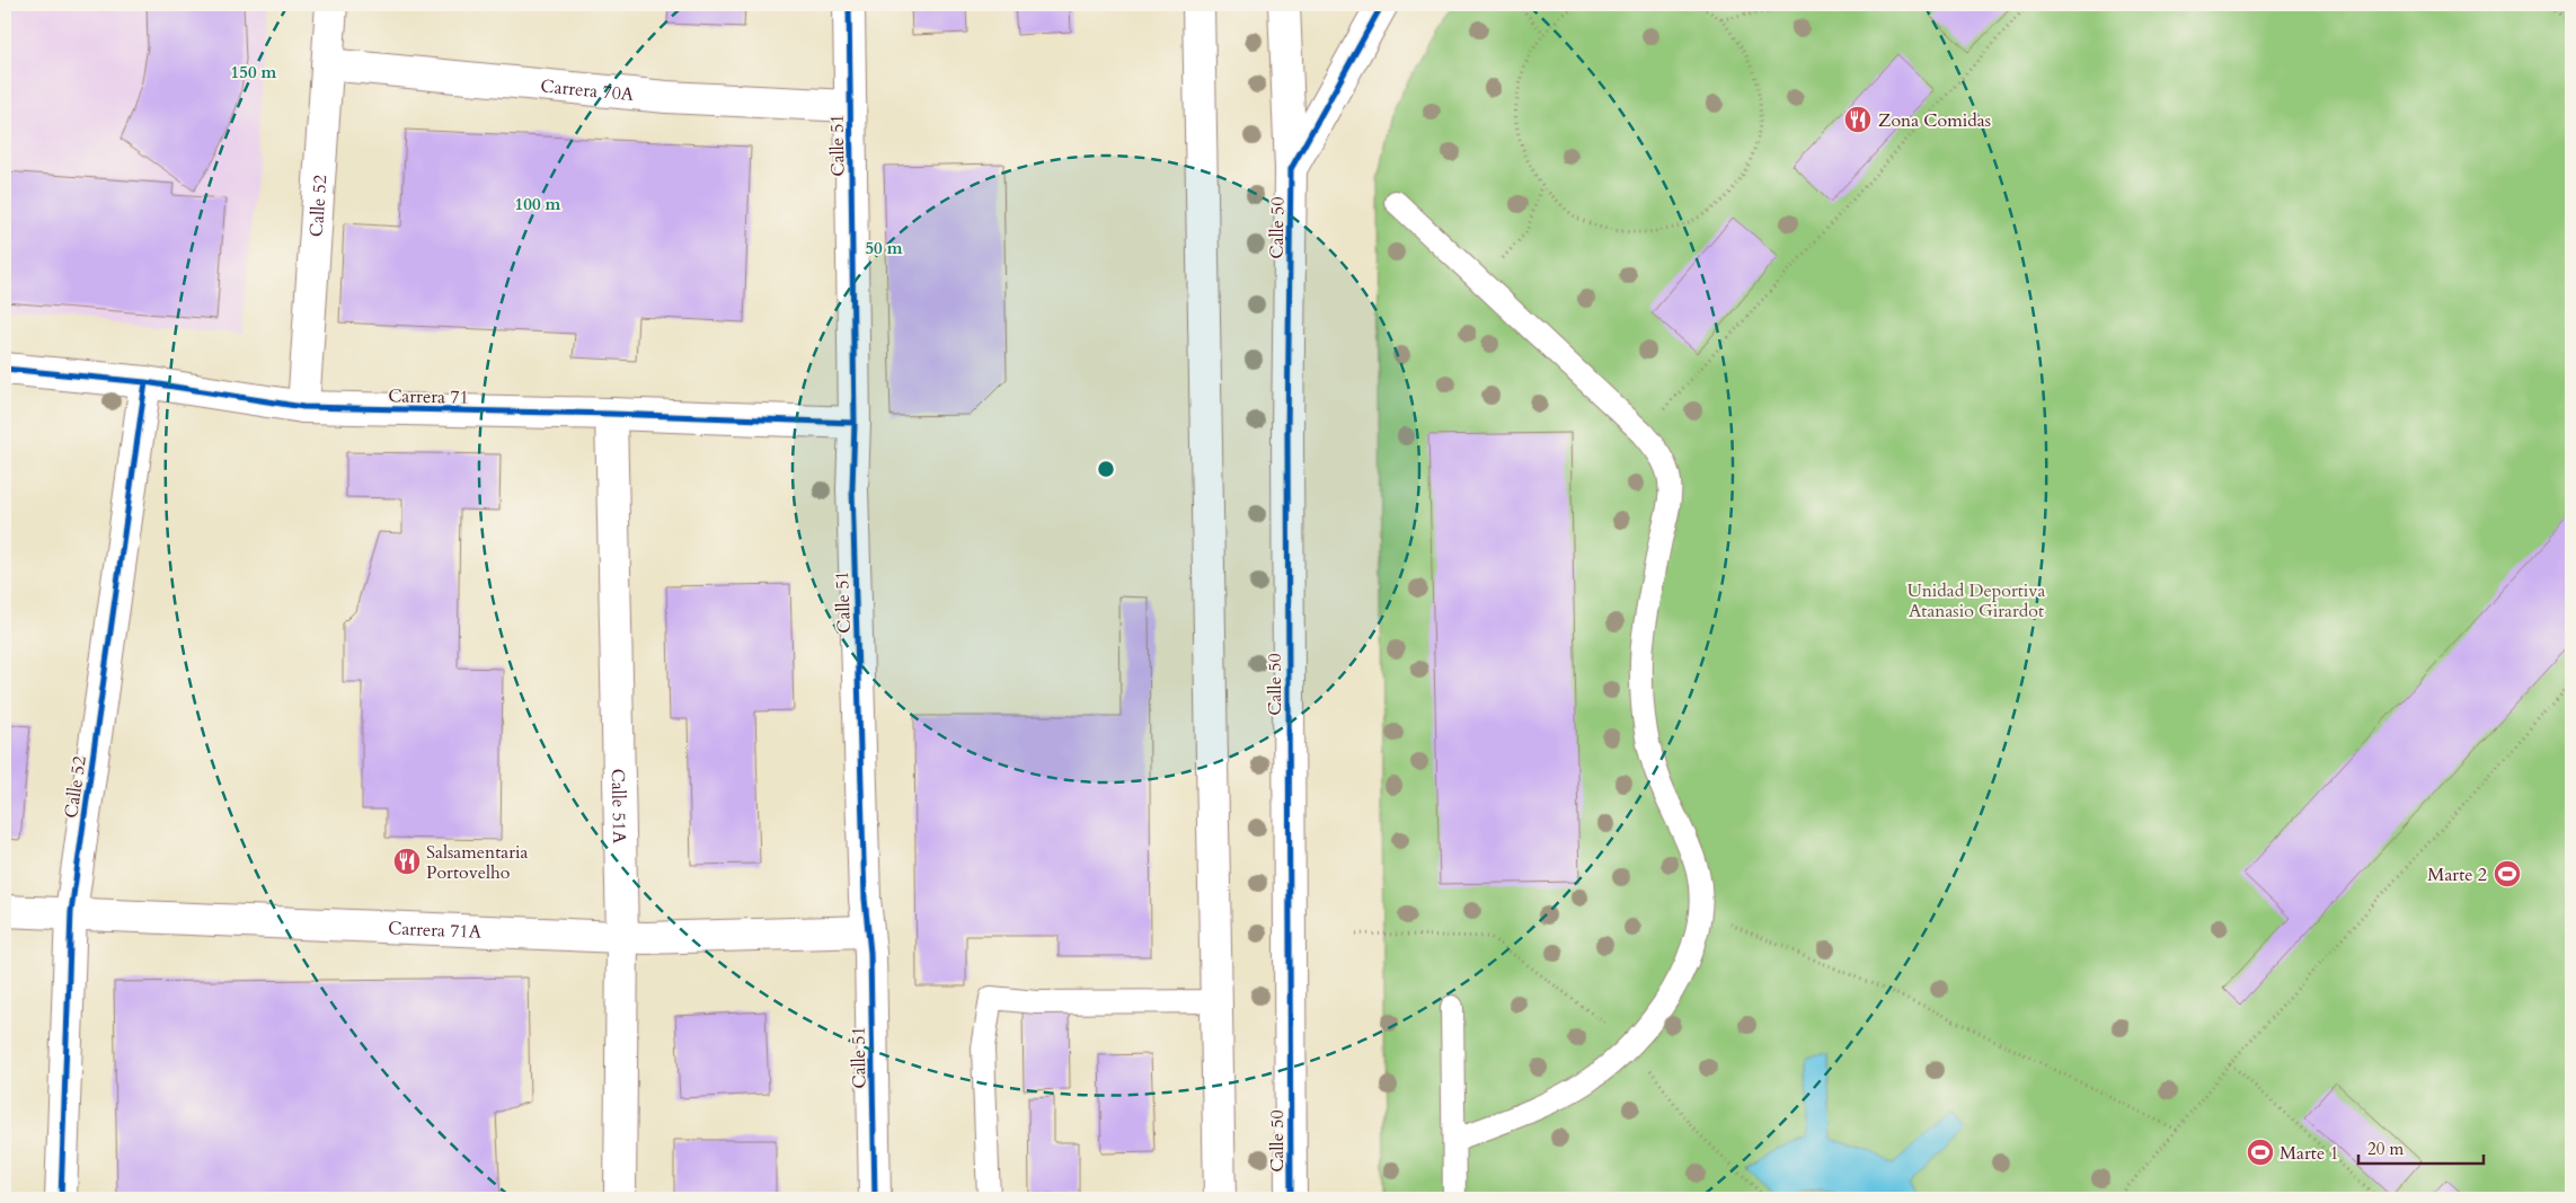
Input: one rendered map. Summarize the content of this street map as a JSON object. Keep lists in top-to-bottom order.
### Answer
{
  "streets": {
    "street": [
      "Carrera 70A",
      "Calle 51",
      "Calle 52",
      "Calle 50",
      "Carrera 71",
      "Calle 51A",
      "Carrera 71A"
    ]
  },
  "crossings": [
    ["Carrera 70A", "Calle 51"],
    ["Carrera 70A", "Calle 52"],
    ["Calle 51", "Carrera 71"],
    ["Calle 51", "Carrera 71A"],
    ["Calle 52", "Carrera 71"],
    ["Calle 52", "Carrera 71A"],
    ["Carrera 71", "Calle 51A"],
    ["Calle 51A", "Carrera 71A"]
  ],
  "parks": ["Unidad Deportiva Atanasio Girardot"],
  "places": {
    "restaurant": ["Zona Comidas", "Salsamentaria Portovelho"],
    "sports": ["Marte 2", "Marte 1"]
  },
  "scale_bar": "20 m",
  "rings": ["150 m", "100 m", "50 m"]
}
